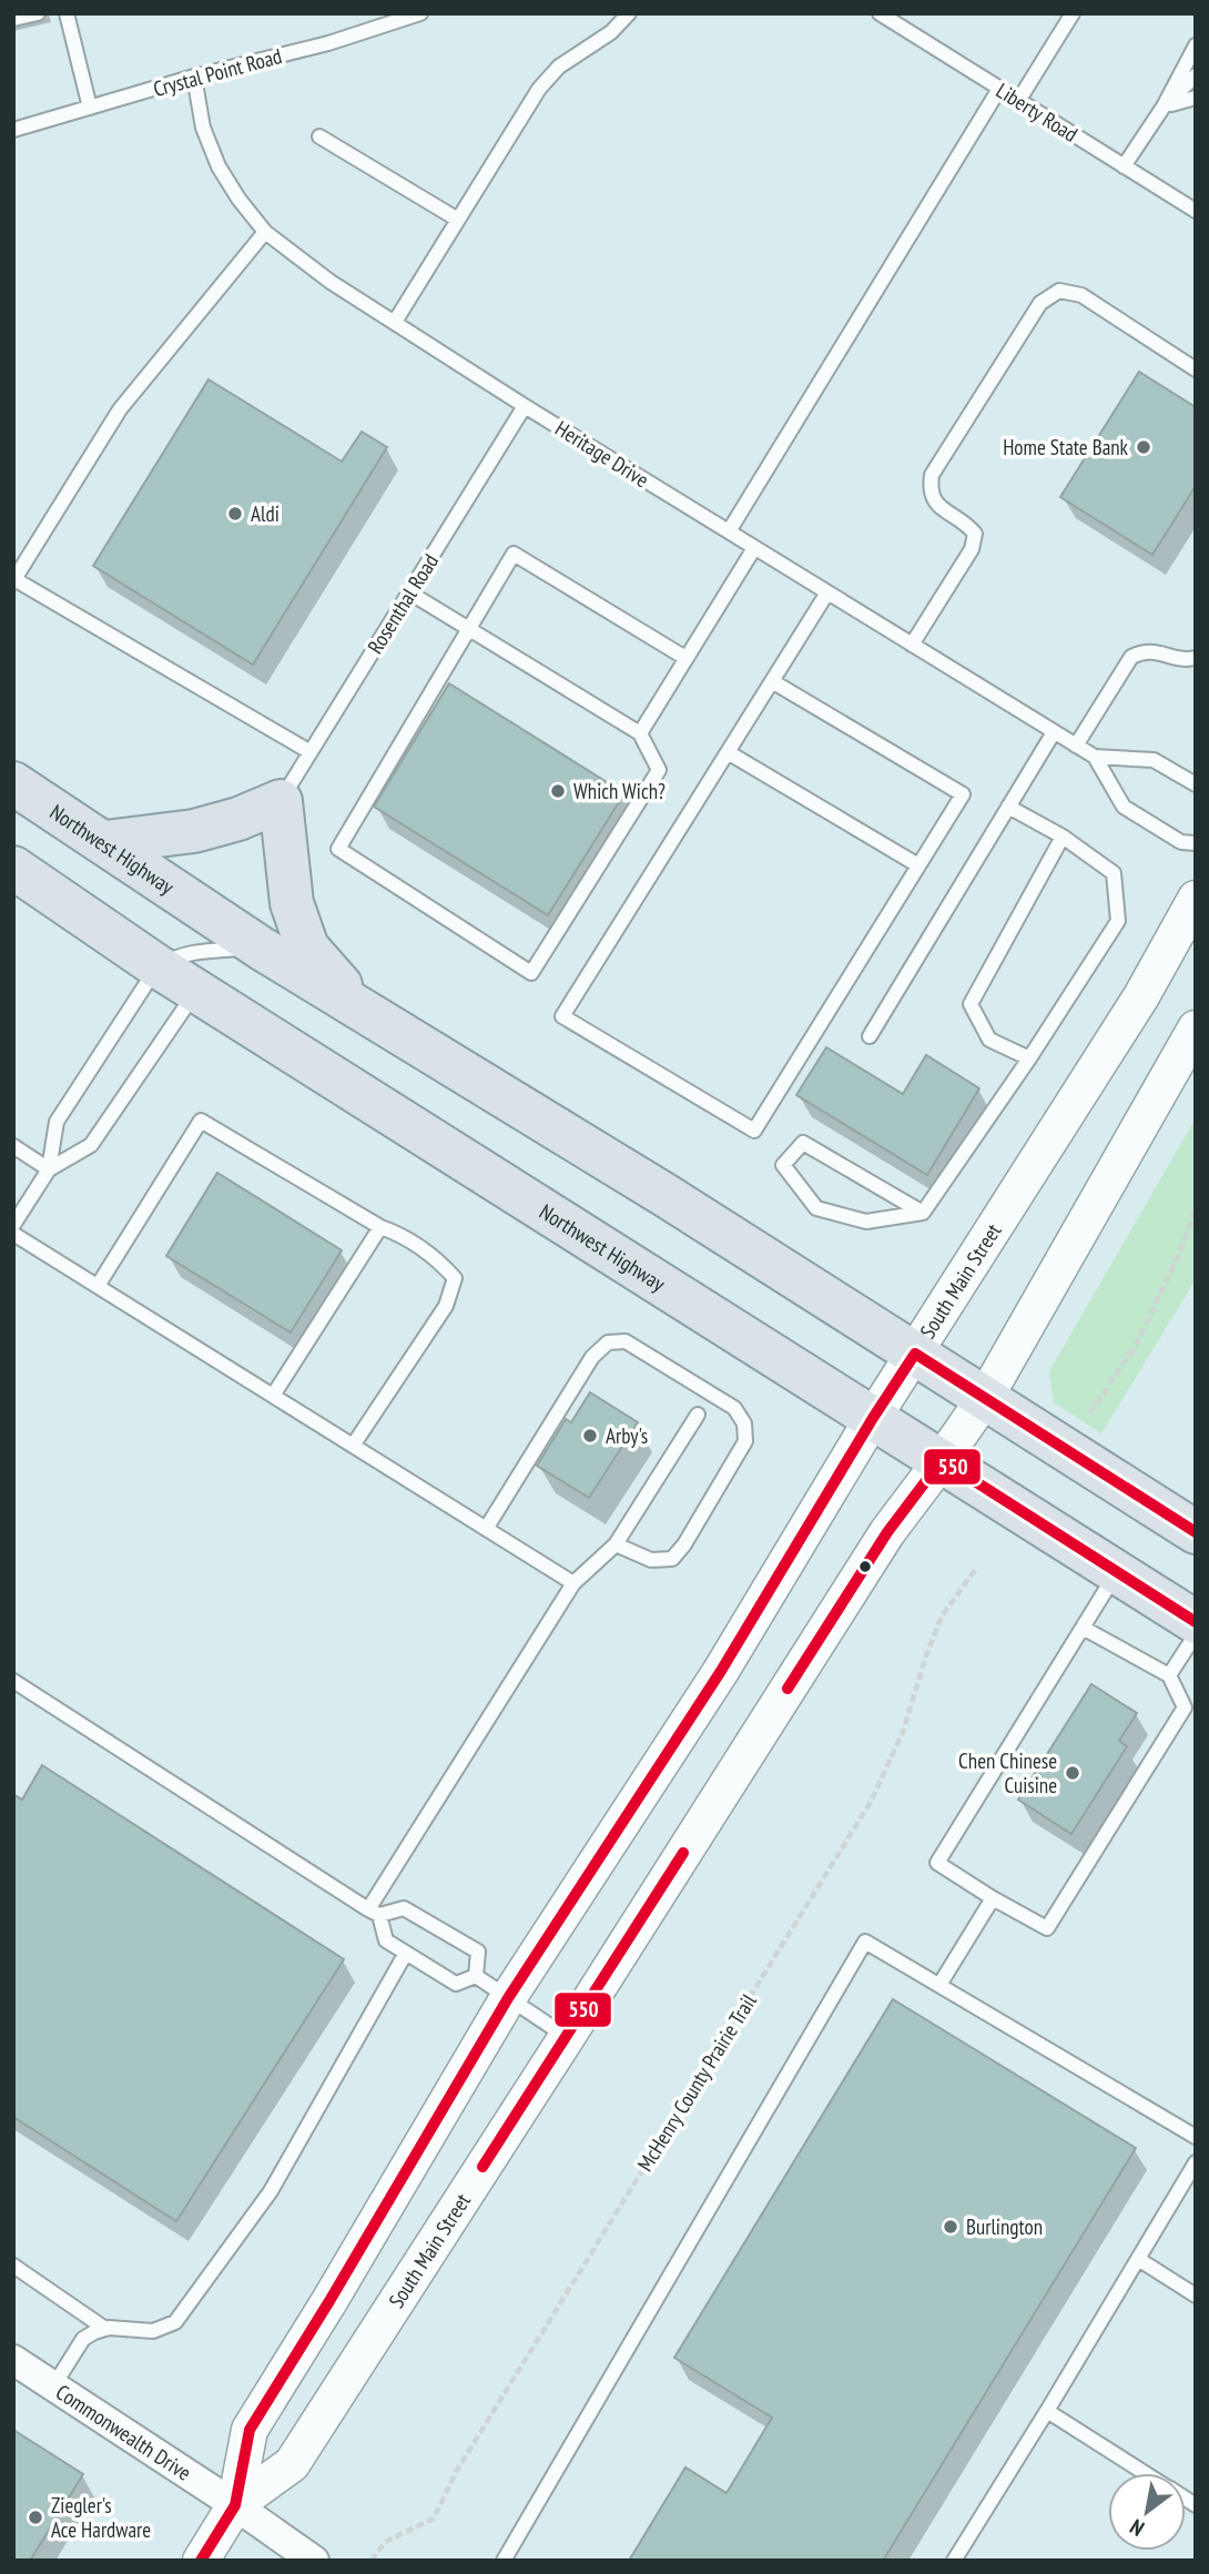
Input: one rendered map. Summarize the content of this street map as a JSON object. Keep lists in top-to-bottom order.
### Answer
{
  "streets": {
    "main road": ["Northwest Highway"],
    "street": ["South Main Street", "Commonwealth Drive"],
    "lane": [
      "Crystal Point Road",
      "Liberty Road",
      "Heritage Drive",
      "Rosenthal Road"
    ],
    "path": ["McHenry County Prairie Trail"]
  },
  "crossings": [
    ["Crystal Point Road", "Heritage Drive"],
    ["Heritage Drive", "Rosenthal Road"],
    ["Northwest Highway", "South Main Street"],
    ["South Main Street", "Commonwealth Drive"]
  ],
  "places": [
    "Home State Bank",
    "Aldi",
    "Which Wich?",
    "Arby's",
    "Chen Chinese Cuisine",
    "Burlington",
    "Ziegler's Ace Hardware"
  ],
  "lines": ["transit line 550"],
  "north": "bottom left"
}
